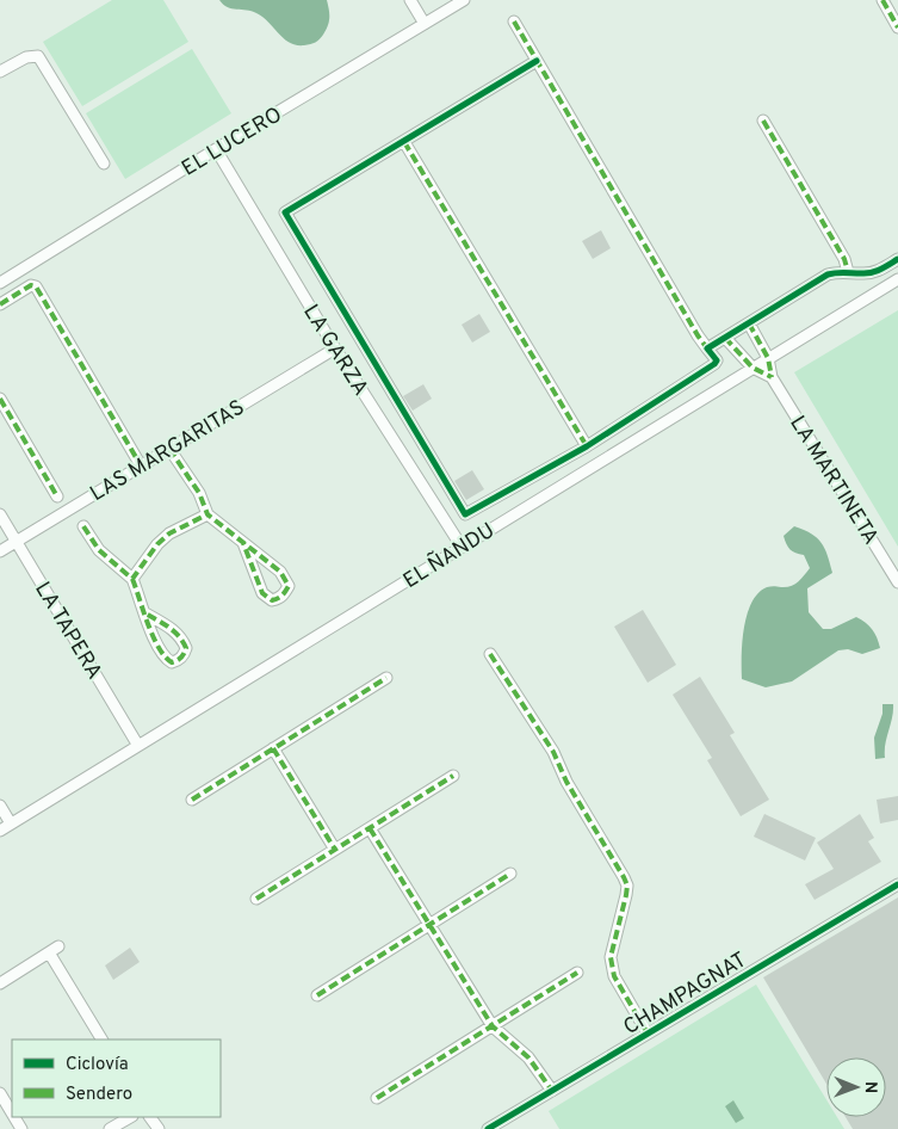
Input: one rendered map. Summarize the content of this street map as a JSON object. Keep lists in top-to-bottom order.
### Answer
{
  "streets": {
    "street": [
      "EL LUCERO",
      "LA GARZA",
      "LAS MARGARITAS",
      "LA MARTINETA",
      "EL ÑANDU",
      "LA TAPERA",
      "CHAMPAGNAT"
    ]
  },
  "crossings": [
    ["EL LUCERO", "LA GARZA"],
    ["LA GARZA", "LAS MARGARITAS"],
    ["LA GARZA", "EL ÑANDU"],
    ["LAS MARGARITAS", "LA TAPERA"],
    ["EL ÑANDU", "LA TAPERA"]
  ],
  "legend": ["Ciclovía", "Sendero"],
  "north": "right"
}
